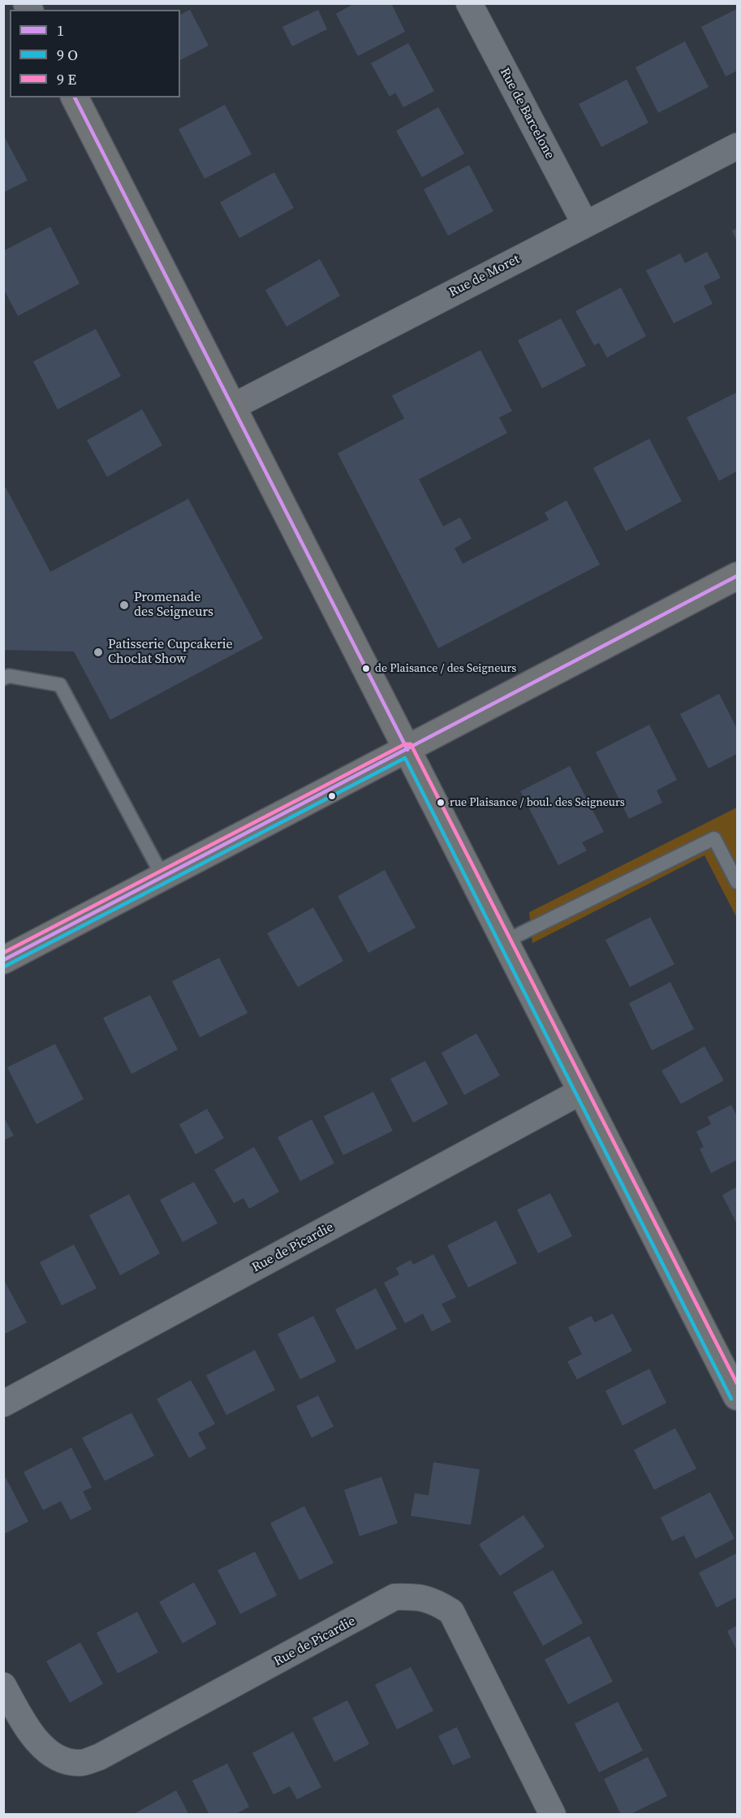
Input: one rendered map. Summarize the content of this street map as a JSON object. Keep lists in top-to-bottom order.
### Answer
{
  "streets": {
    "street": ["Rue de Barcelone", "Rue de Moret", "Rue de Picardie"]
  },
  "crossings": [
    ["Rue de Barcelone", "Rue de Moret"]
  ],
  "places": [
    "Promenade des Seigneurs",
    "Patisserie Cupcakerie Choclat Show",
    "de Plaisance / des Seigneurs",
    "rue Plaisance / boul. des Seigneurs"
  ],
  "lines": ["transit line 1"],
  "legend": ["1", "9 O", "9 E"]
}
